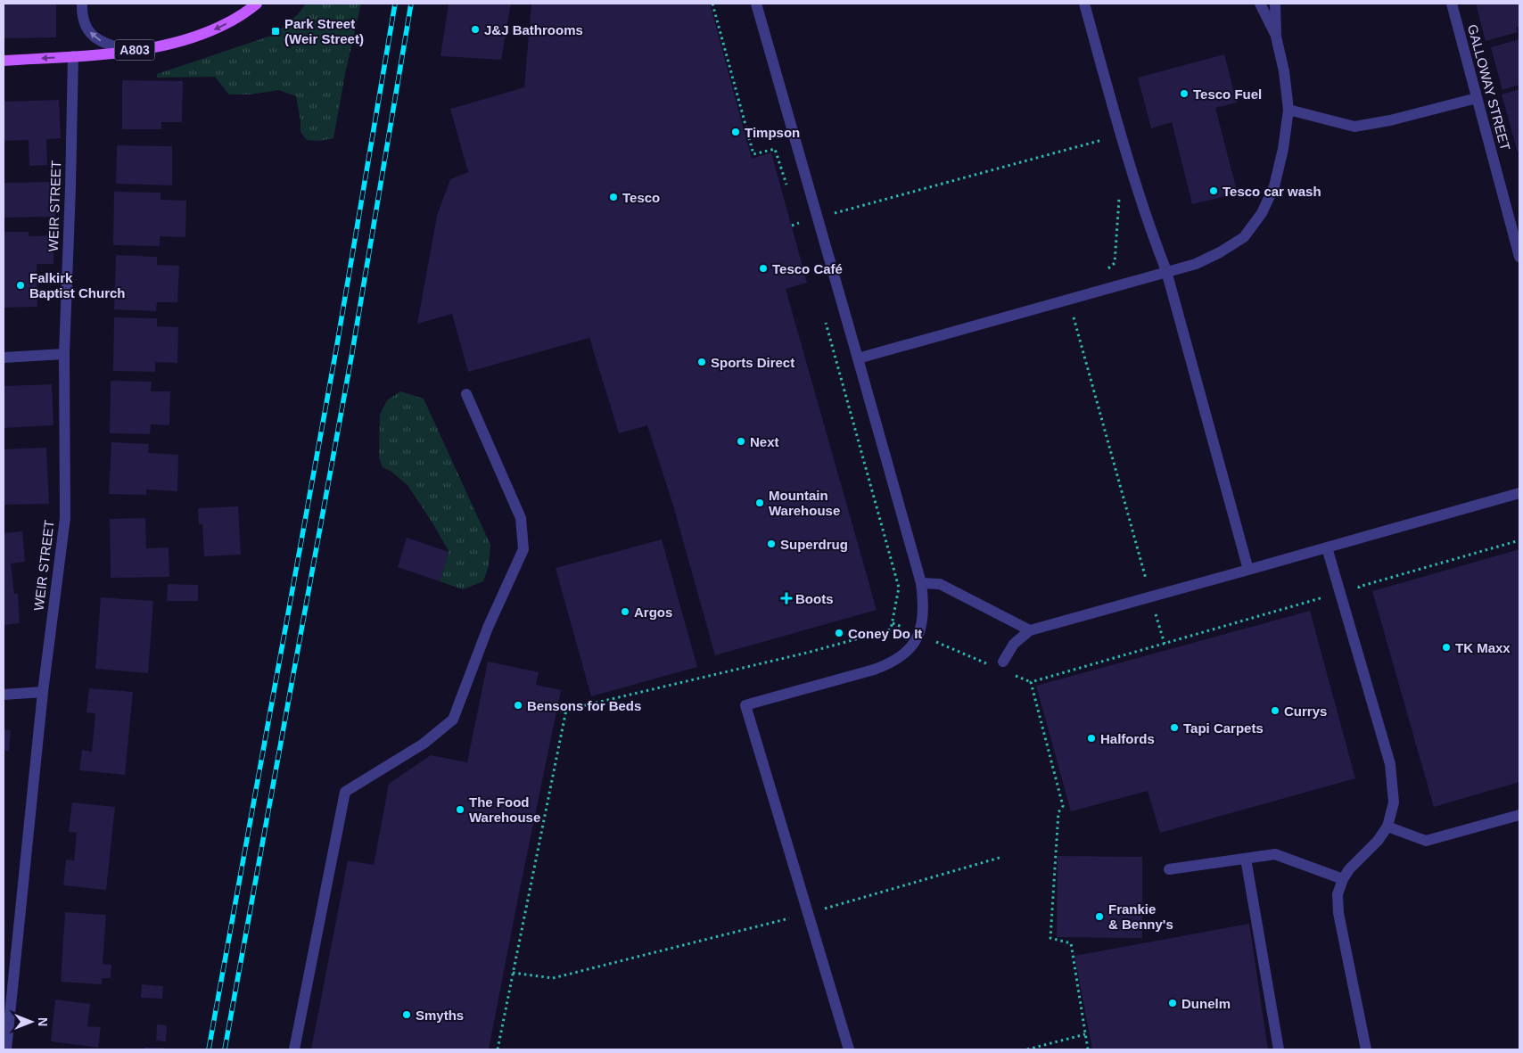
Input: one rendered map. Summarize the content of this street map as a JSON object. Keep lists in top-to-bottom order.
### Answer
{
  "streets": {
    "main road": ["A803"],
    "street": ["GALLOWAY STREET", "WEIR STREET"]
  },
  "crossings": [
    ["A803", "WEIR STREET"]
  ],
  "places": {
    "other": [
      "J&J Bathrooms",
      "Tesco Fuel",
      "Timpson",
      "Tesco car wash",
      "Tesco",
      "Tesco Café",
      "Falkirk Baptist Church",
      "Sports Direct",
      "Next",
      "Mountain Warehouse",
      "Superdrug",
      "Argos",
      "Coney Do It",
      "TK Maxx",
      "Bensons for Beds",
      "Currys",
      "Tapi Carpets",
      "Halfords",
      "The Food Warehouse",
      "Frankie & Benny's",
      "Dunelm",
      "Smyths"
    ],
    "transit": ["Park Street (Weir Street)"],
    "health": ["Boots"]
  },
  "north": "right"
}
